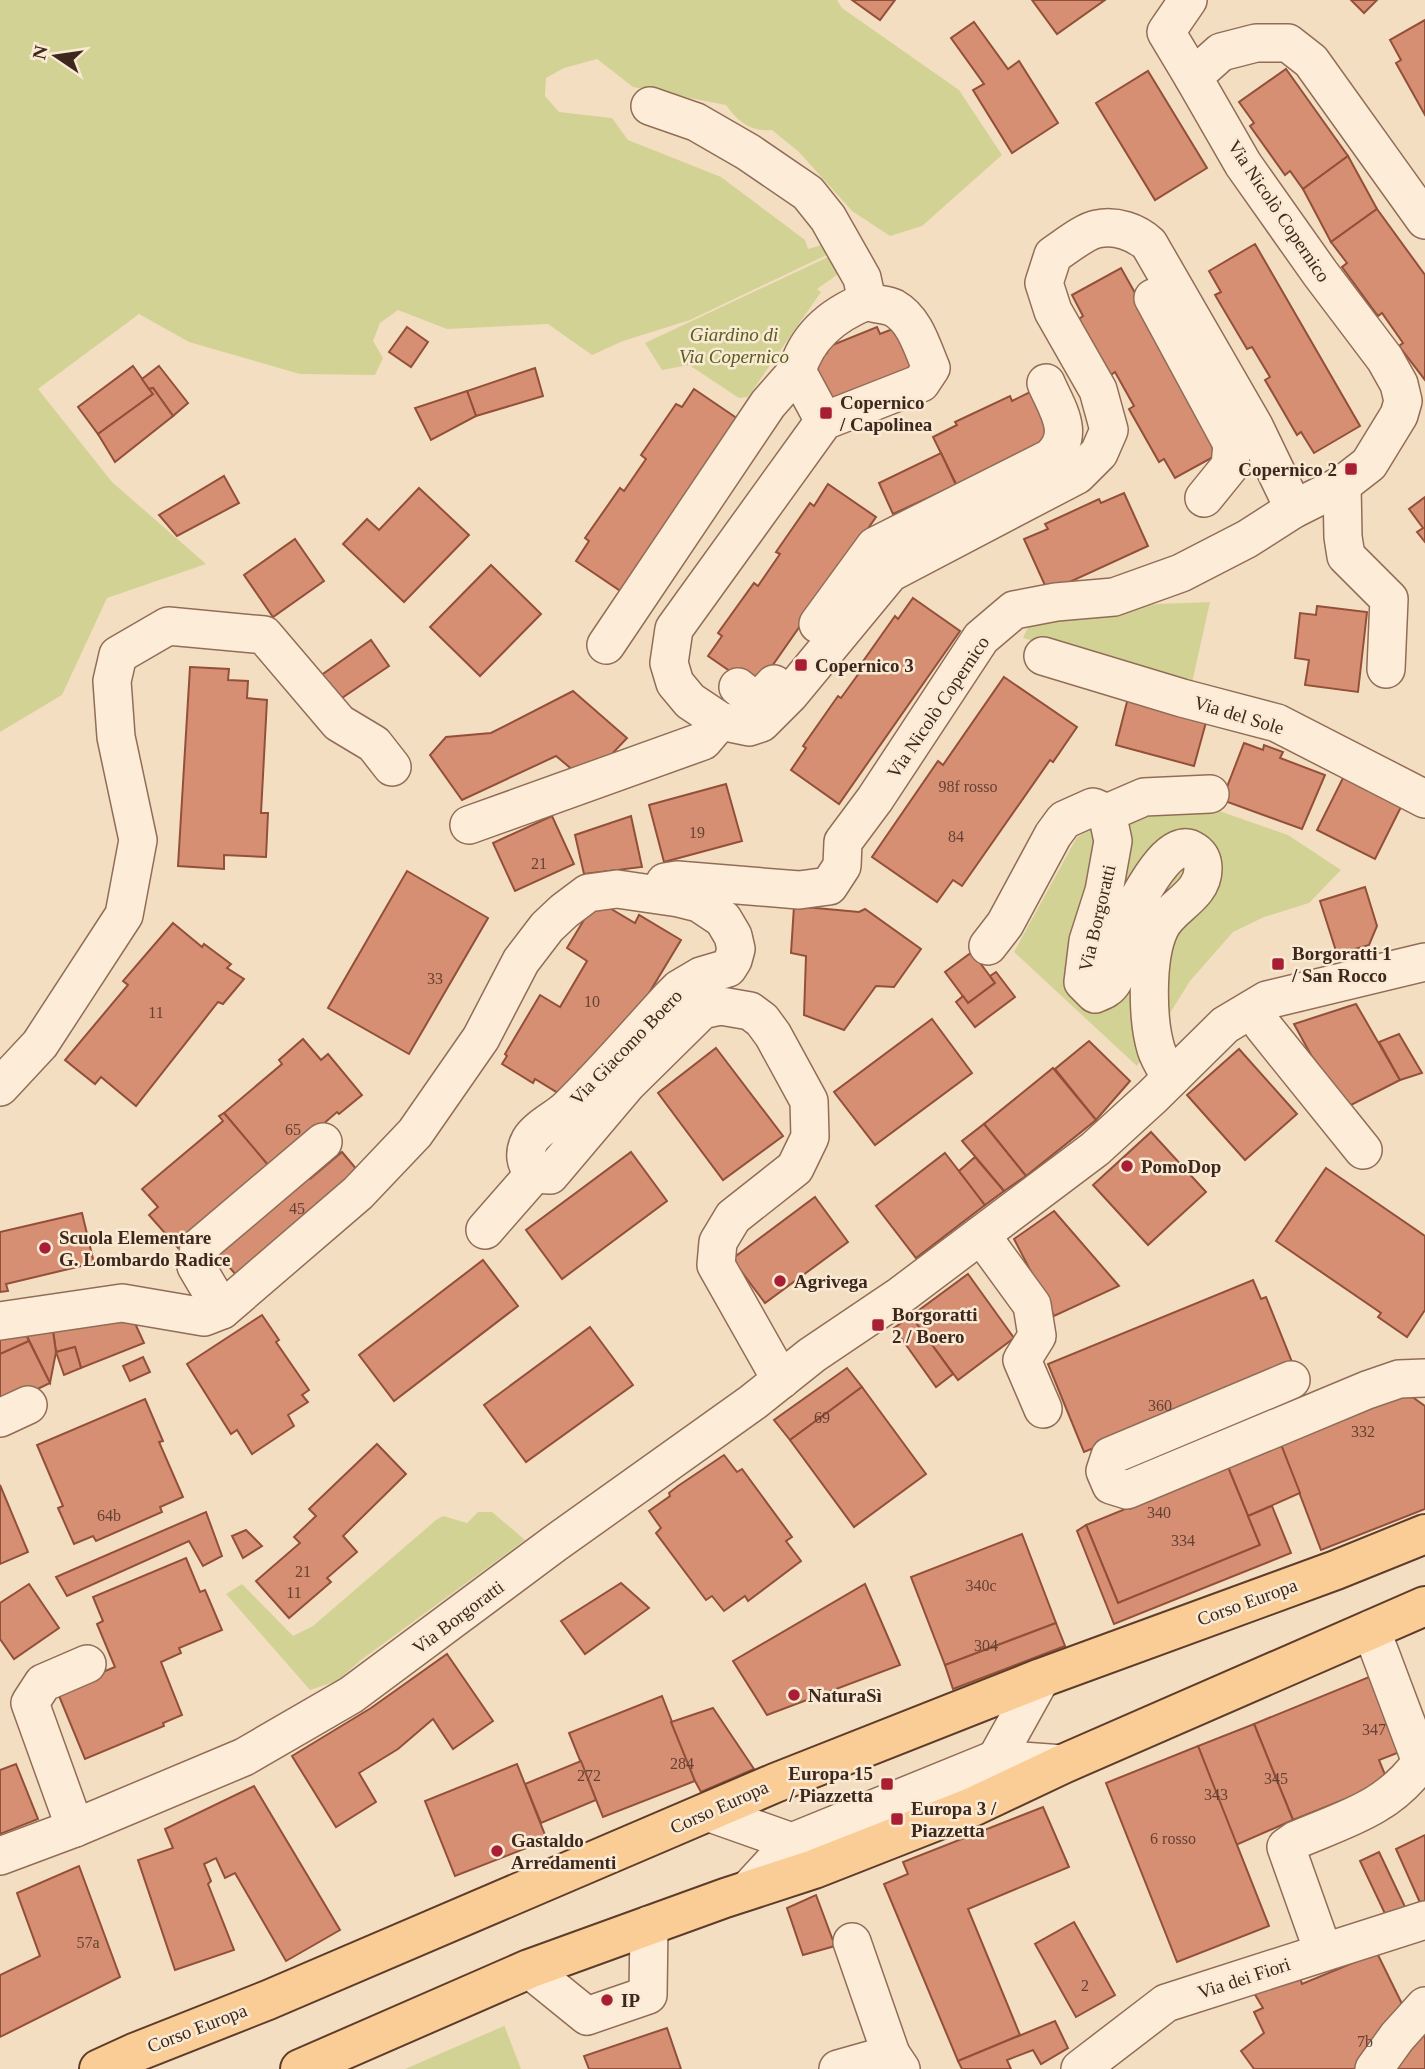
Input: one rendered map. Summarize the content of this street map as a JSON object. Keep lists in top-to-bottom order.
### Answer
{
  "streets": {
    "main road": ["Corso Europa"],
    "street": [
      "Via Nicolò Copernico",
      "Via del Sole",
      "Via Borgoratti",
      "Via Giacomo Boero",
      "Via dei Fiori"
    ]
  },
  "crossings": [
    ["Via Nicolò Copernico", "Via Giacomo Boero"],
    ["Via Borgoratti", "Via Giacomo Boero"]
  ],
  "parks": ["Giardino di Via Copernico"],
  "places": {
    "transit": [
      "Copernico / Capolinea",
      "Copernico 2",
      "Copernico 3",
      "Borgoratti 1 / San Rocco",
      "Borgoratti 2 / Boero",
      "Europa 15 / Piazzetta",
      "Europa 3 / Piazzetta"
    ],
    "other": [
      "PomoDop",
      "Scuola Elementare G. Lombardo Radice",
      "Agrivega",
      "NaturaSì",
      "Gastaldo Arredamenti",
      "IP"
    ]
  },
  "house_numbers": [
    "98f rosso",
    "19",
    "84",
    "21",
    "33",
    "10",
    "11",
    "65",
    "45",
    "360",
    "69",
    "332",
    "340",
    "64b",
    "334",
    "21",
    "340c",
    "11",
    "304",
    "347",
    "284",
    "272",
    "345",
    "343",
    "6 rosso",
    "57a",
    "2",
    "7b"
  ],
  "north": "left"
}
